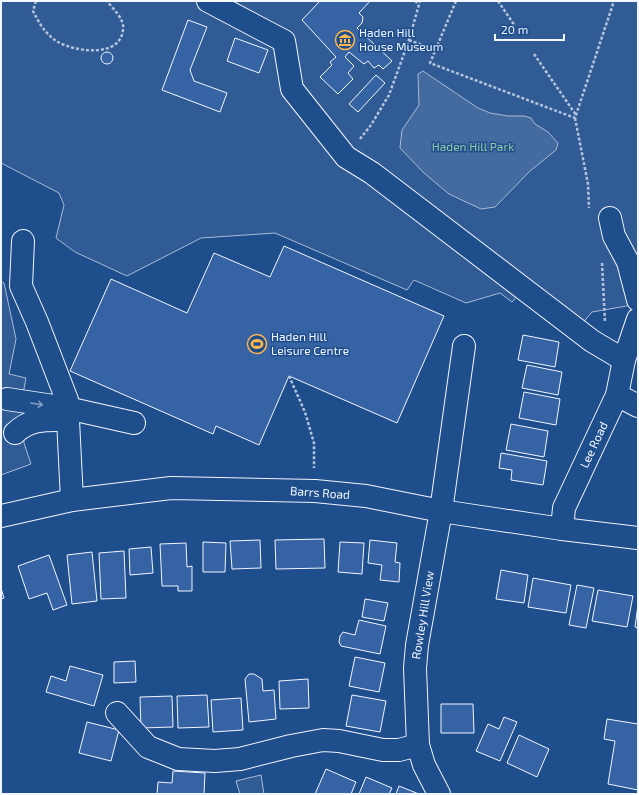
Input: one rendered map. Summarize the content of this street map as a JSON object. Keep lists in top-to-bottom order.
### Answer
{
  "streets": {
    "street": ["Lee Road", "Barrs Road", "Rowley Hill View"]
  },
  "crossings": [
    ["Lee Road", "Barrs Road"],
    ["Barrs Road", "Rowley Hill View"]
  ],
  "parks": ["Haden Hill Park"],
  "places": {
    "museum": ["Haden Hill House Museum"],
    "sports": ["Haden Hill Leisure Centre"]
  },
  "scale_bar": "20 m"
}
